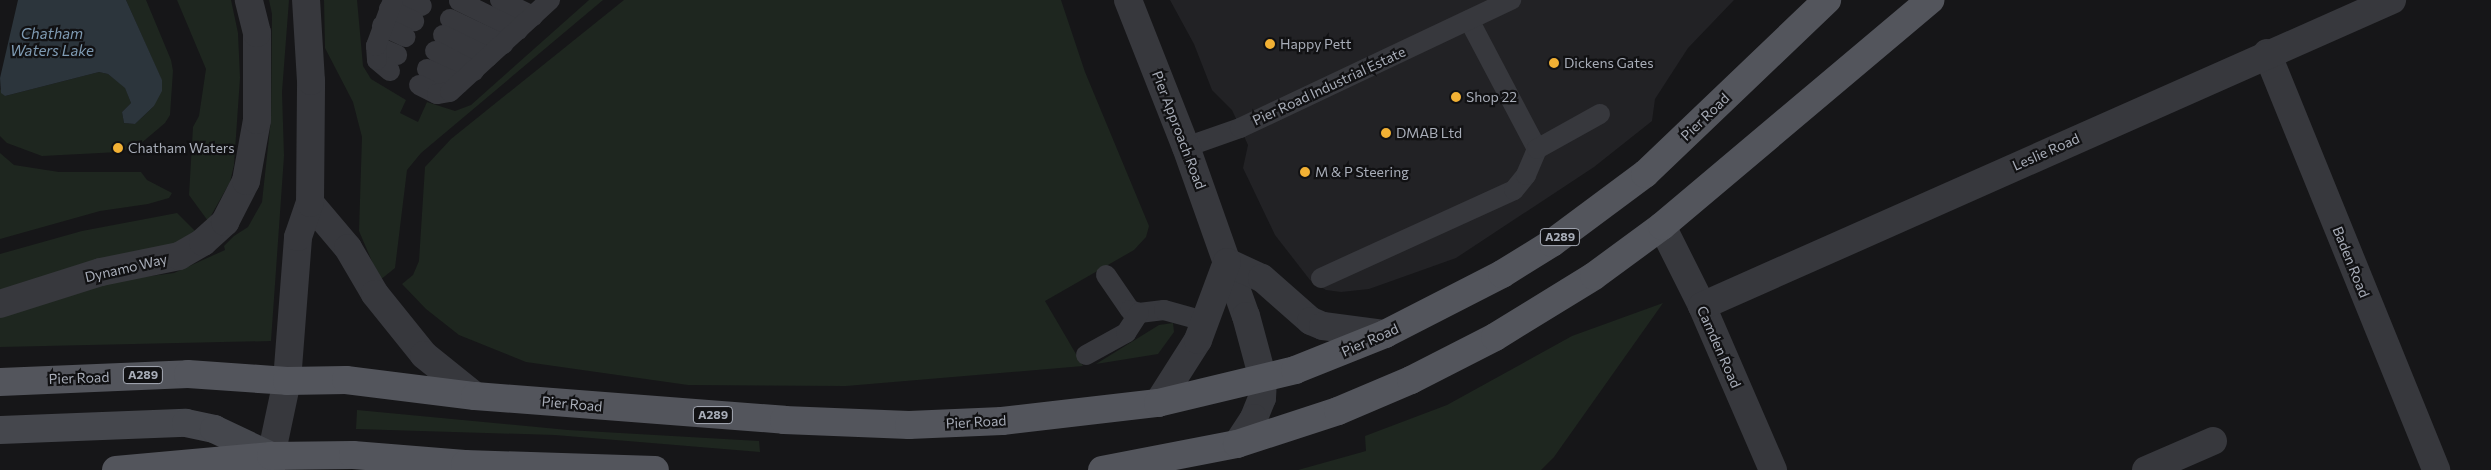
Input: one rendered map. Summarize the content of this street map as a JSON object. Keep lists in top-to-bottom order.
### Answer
{
  "streets": {
    "main road": ["Pier Road", "A289"],
    "street": [
      "Pier Approach Road",
      "Leslie Road",
      "Baden Road",
      "Dynamo Way",
      "Camden Road"
    ],
    "lane": ["Pier Road Industrial Estate"]
  },
  "crossings": [
    ["Pier Road Industrial Estate", "Pier Approach Road"],
    ["Pier Road", "Pier Approach Road"],
    ["Leslie Road", "Baden Road"],
    ["Leslie Road", "Camden Road"]
  ],
  "water": ["Chatham Waters Lake"],
  "places": [
    "Happy Pett",
    "Dickens Gates",
    "Shop 22",
    "DMAB Ltd",
    "Chatham Waters",
    "M & P Steering"
  ]
}
